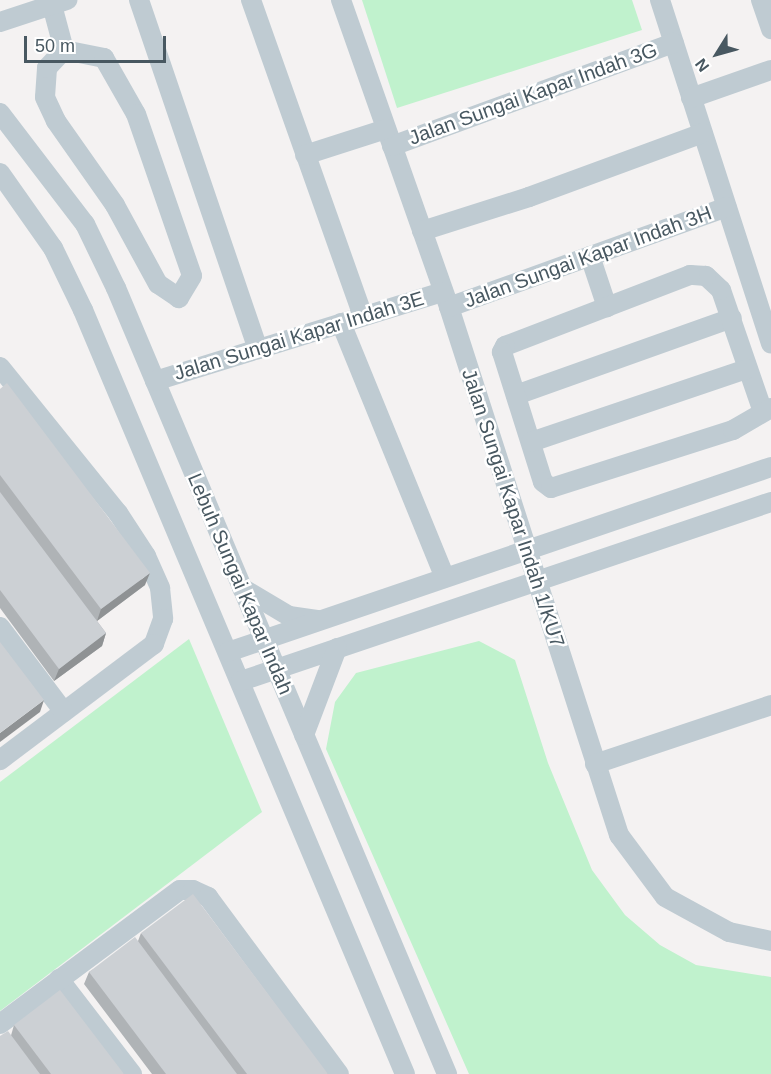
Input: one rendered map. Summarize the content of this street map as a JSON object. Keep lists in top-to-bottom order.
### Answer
{
  "streets": {
    "street": [
      "Jalan Sungai Kapar Indah 3G",
      "Jalan Sungai Kapar Indah 3H",
      "Jalan Sungai Kapar Indah 3E",
      "Jalan Sungai Kapar Indah 1/KU7",
      "Lebuh Sungai Kapar Indah"
    ]
  },
  "crossings": [
    ["Jalan Sungai Kapar Indah 3G", "Jalan Sungai Kapar Indah 1/KU7"],
    ["Jalan Sungai Kapar Indah 3H", "Jalan Sungai Kapar Indah 3E"],
    ["Jalan Sungai Kapar Indah 3H", "Jalan Sungai Kapar Indah 1/KU7"],
    ["Jalan Sungai Kapar Indah 3E", "Jalan Sungai Kapar Indah 1/KU7"],
    ["Jalan Sungai Kapar Indah 3E", "Lebuh Sungai Kapar Indah"]
  ],
  "scale_bar": "50 m",
  "north": "bottom left"
}
